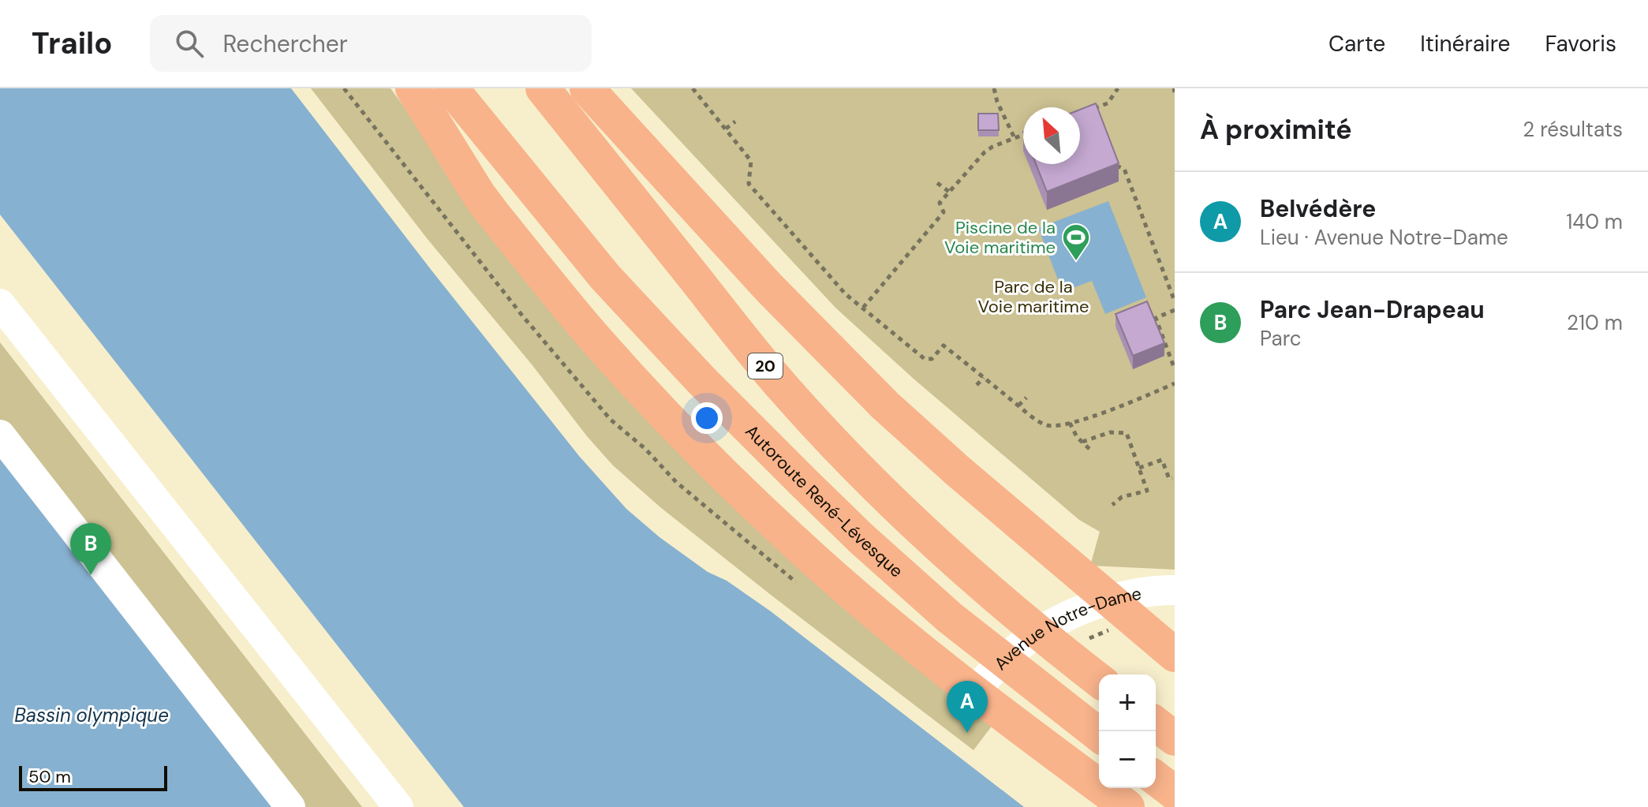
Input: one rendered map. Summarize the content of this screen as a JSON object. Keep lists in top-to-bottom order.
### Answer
{
  "streets": {
    "highway": ["20", "Autoroute René-Lévesque"],
    "street": ["Avenue Notre-Dame"]
  },
  "water": ["Bassin olympique"],
  "parks": ["Parc de la Voie maritime"],
  "places": {
    "sports": ["Piscine de la Voie maritime"]
  },
  "scale_bar": "50 m",
  "north": "top left",
  "page": {
    "header": "Trailo",
    "search": "Rechercher",
    "nav": ["Carte", "Itinéraire", "Favoris"],
    "heading": ["À proximité", "2 résultats"],
    "list": [
      {
        "mark": "A",
        "name": "Belvédère",
        "note": "Lieu · Avenue Notre-Dame",
        "value": "140 m"
      },
      {
        "mark": "B",
        "name": "Parc Jean-Drapeau",
        "note": "Parc",
        "value": "210 m"
      }
    ],
    "pins": ["B", "A"],
    "map_buttons": ["+", "−"],
    "scale": "50 m"
  }
}
